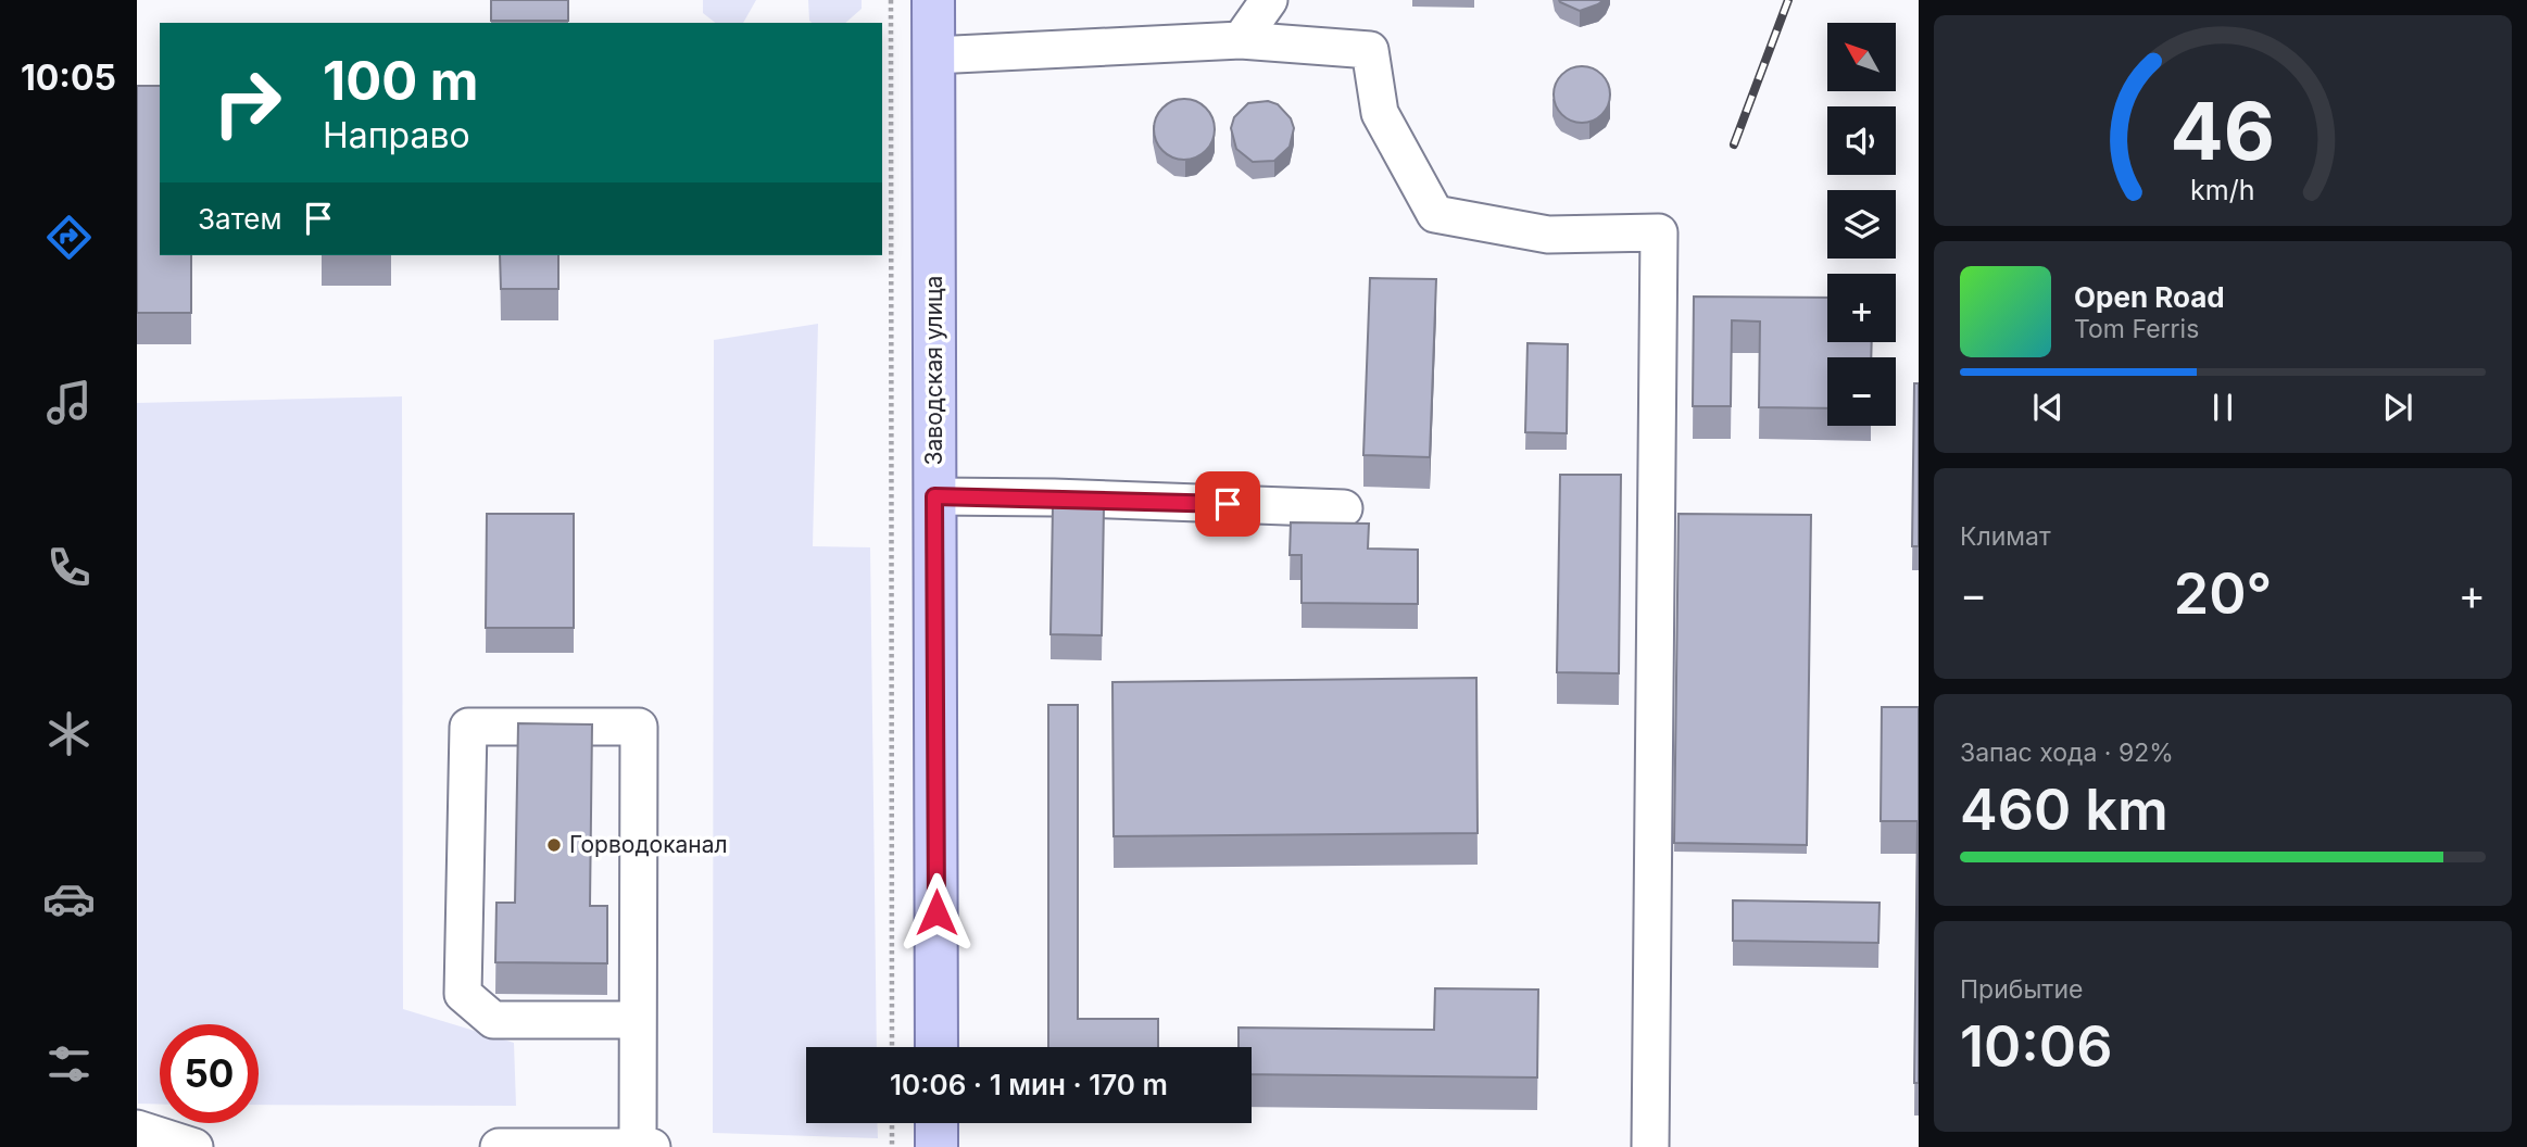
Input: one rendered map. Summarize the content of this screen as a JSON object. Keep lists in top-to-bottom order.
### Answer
{
  "streets": {
    "main road": ["Заводская улица"]
  },
  "places": ["Горводоканал"],
  "north": "top left",
  "page": {
    "tabs": "10:05",
    "map_buttons": ["+", "−"],
    "turn": ["100 m", "Направо"],
    "then": "Затем",
    "song": ["Open Road", "Tom Ferris"],
    "tile": [
      "Климат",
      ["Запас хода · 92%", "460 km"],
      ["Прибытие", "10:06"]
    ],
    "heat": ["−", "20°", "+"],
    "limit": "50",
    "trip": "10:06 · 1 мин · 170 m",
    "gauge": ["46", "km/h"]
  }
}
